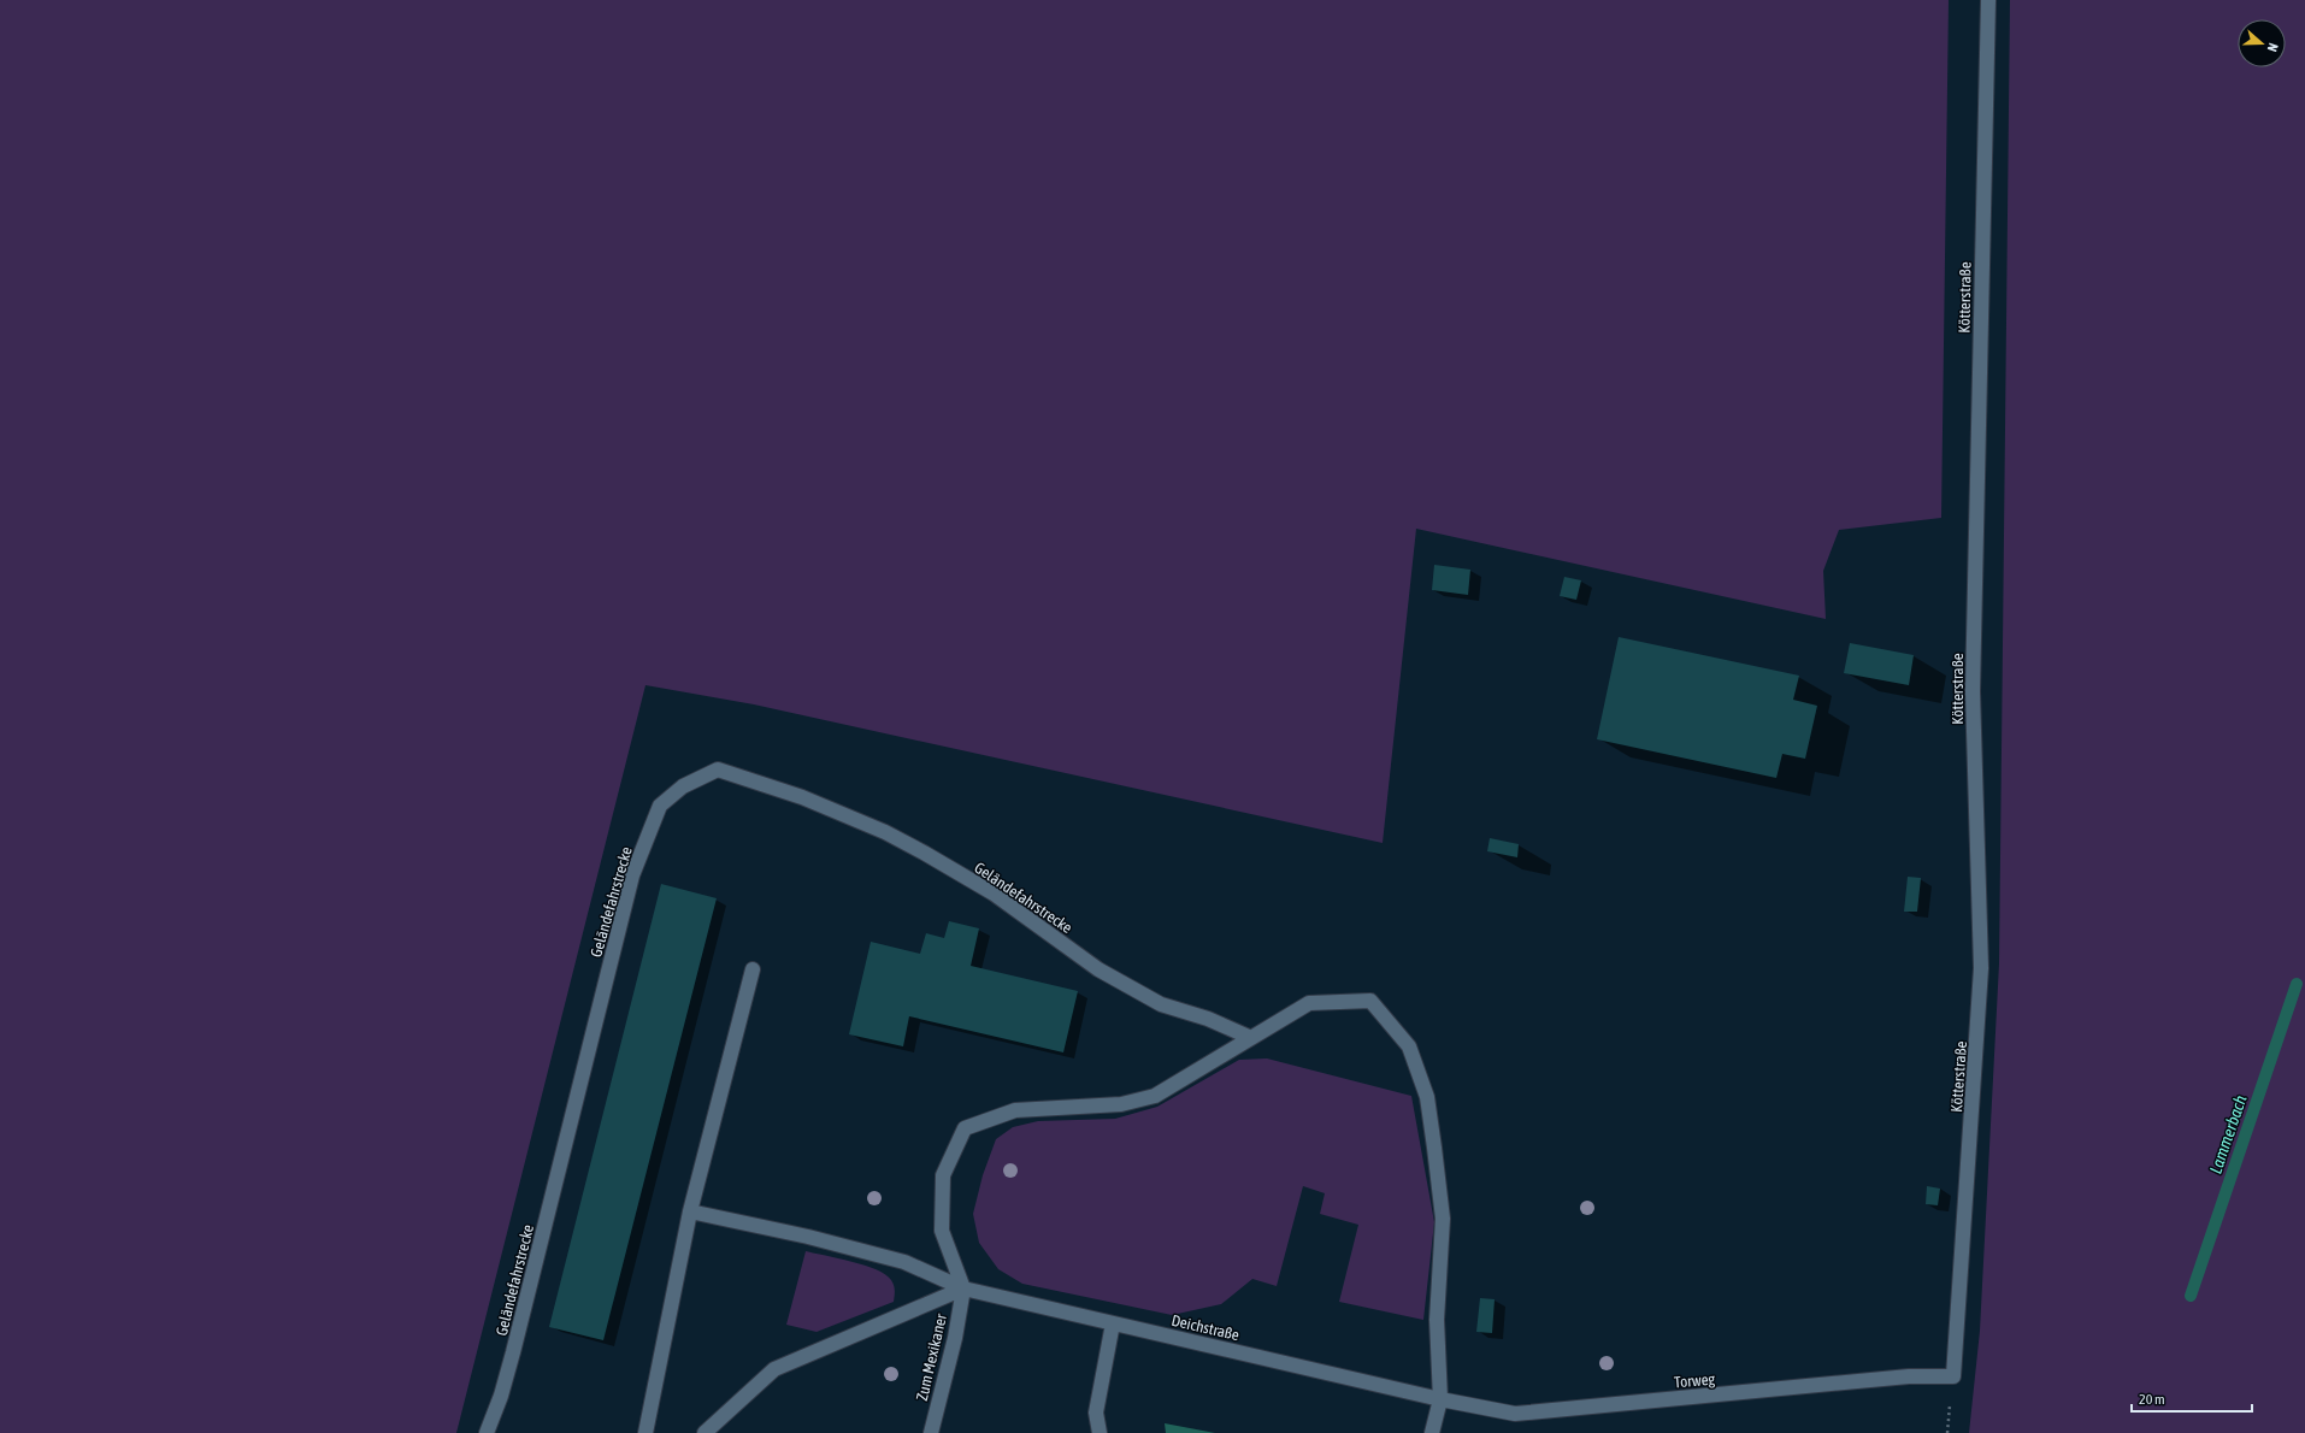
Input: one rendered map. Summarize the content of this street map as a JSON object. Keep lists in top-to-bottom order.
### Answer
{
  "streets": {
    "street": [
      "Kötterstraße",
      "Geländefahrstrecke",
      "Deichstraße",
      "Zum Mexikaner",
      "Torweg"
    ]
  },
  "crossings": [
    ["Kötterstraße", "Torweg"],
    ["Deichstraße", "Zum Mexikaner"],
    ["Deichstraße", "Torweg"]
  ],
  "water": ["Lammerbach"],
  "scale_bar": "20 m",
  "north": "right"
}
